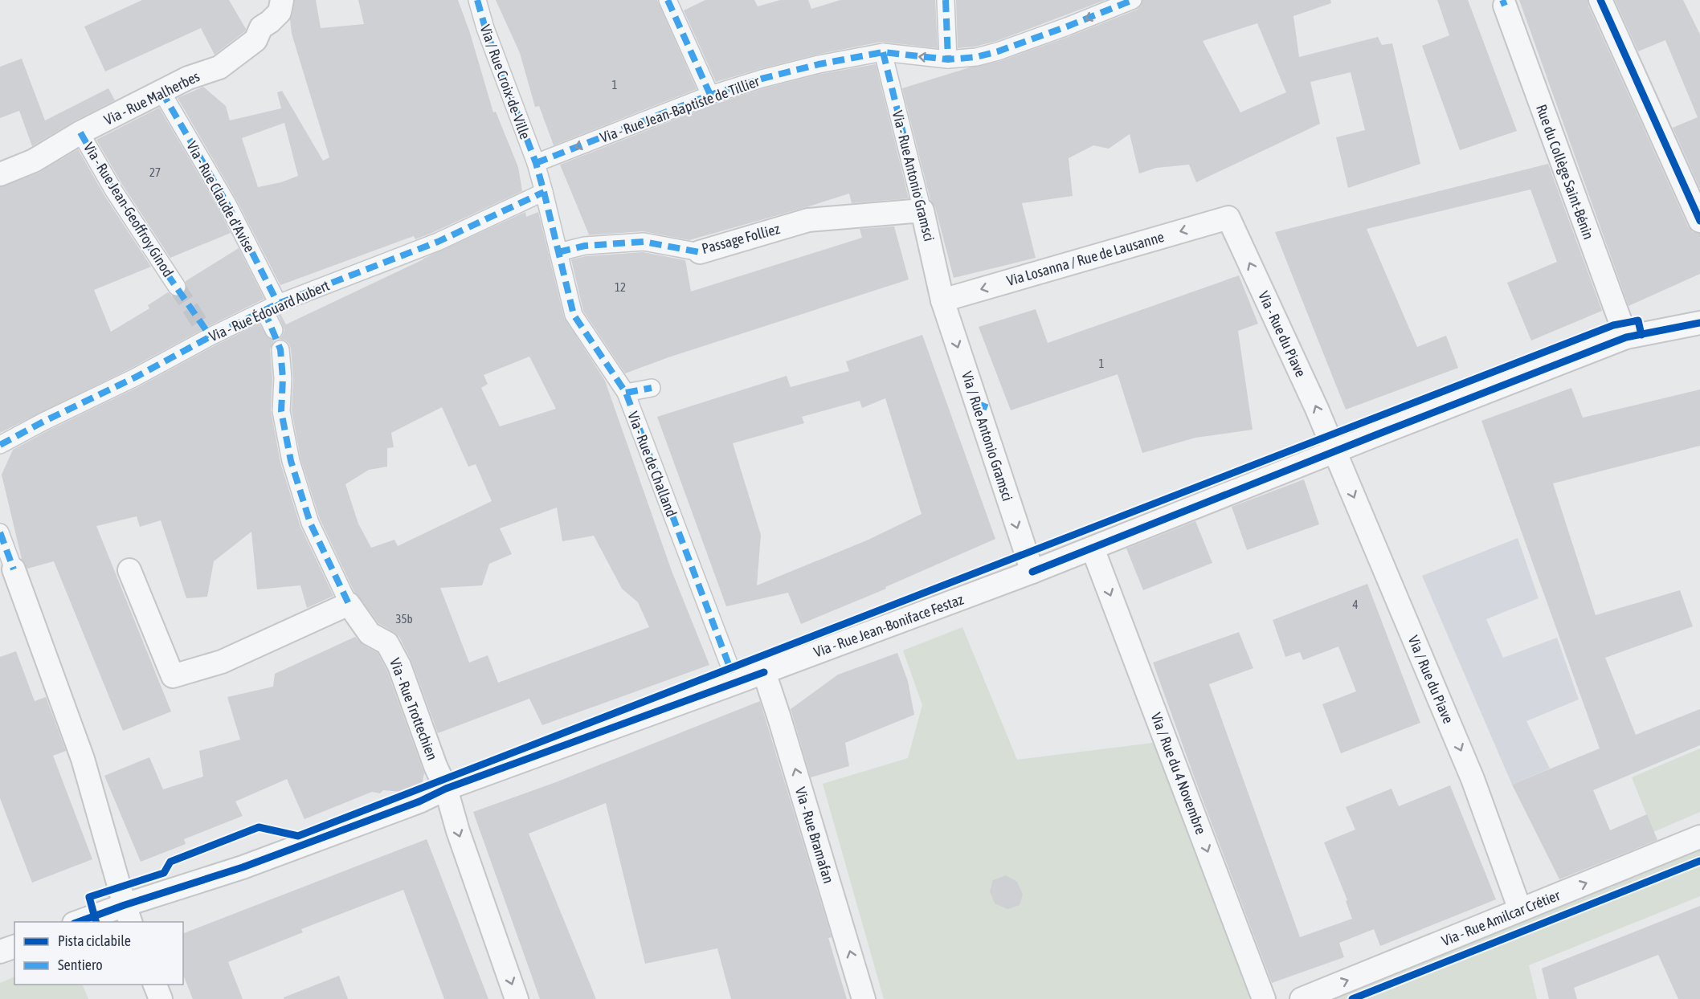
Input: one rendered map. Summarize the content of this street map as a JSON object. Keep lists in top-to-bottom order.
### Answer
{
  "streets": {
    "street": [
      "Via / Rue Croix-de-Ville",
      "Via - Rue Malherbes",
      "Via - Rue Jean-Baptiste de Tillier",
      "Rue du Collège Saint-Bénin",
      "Via - Rue Antonio Gramsci",
      "Via - Rue Claude d'Avise",
      "Via - Rue Jean-Geoffroy Ginod",
      "Passage Folliez",
      "Via Losanna / Rue de Lausanne",
      "Via - Rue Édouard Aubert",
      "Via - Rue du Piave",
      "Via / Rue Antonio Gramsci",
      "Via - Rue de Challand",
      "Via - Rue Jean-Boniface Festaz",
      "Via / Rue du Piave",
      "Via - Rue Trottechien",
      "Via / Rue du 4 Novembre",
      "Via - Rue Bramafan",
      "Via - Rue Amilcar Crétier"
    ]
  },
  "crossings": [
    ["Via / Rue Croix-de-Ville", "Via - Rue Jean-Baptiste de Tillier"],
    ["Via / Rue Croix-de-Ville", "Via - Rue Édouard Aubert"],
    ["Via / Rue Croix-de-Ville", "Via - Rue de Challand"],
    ["Via - Rue Malherbes", "Via - Rue Claude d'Avise"],
    ["Via - Rue Malherbes", "Via - Rue Jean-Geoffroy Ginod"],
    ["Via - Rue Jean-Baptiste de Tillier", "Via - Rue Antonio Gramsci"],
    ["Rue du Collège Saint-Bénin", "Via - Rue Jean-Boniface Festaz"],
    ["Via - Rue Antonio Gramsci", "Passage Folliez"],
    ["Via - Rue Antonio Gramsci", "Via Losanna / Rue de Lausanne"],
    ["Via - Rue Antonio Gramsci", "Via / Rue Antonio Gramsci"],
    ["Via - Rue Claude d'Avise", "Via - Rue Édouard Aubert"],
    ["Passage Folliez", "Via - Rue de Challand"],
    ["Via Losanna / Rue de Lausanne", "Via - Rue du Piave"],
    ["Via Losanna / Rue de Lausanne", "Via / Rue Antonio Gramsci"],
    ["Via - Rue Édouard Aubert", "Via - Rue de Challand"],
    ["Via - Rue du Piave", "Via - Rue Jean-Boniface Festaz"],
    ["Via - Rue du Piave", "Via / Rue du Piave"],
    ["Via / Rue Antonio Gramsci", "Via - Rue Jean-Boniface Festaz"],
    ["Via - Rue de Challand", "Via - Rue Jean-Boniface Festaz"],
    ["Via - Rue Jean-Boniface Festaz", "Via / Rue du Piave"],
    ["Via - Rue Jean-Boniface Festaz", "Via - Rue Trottechien"],
    ["Via - Rue Jean-Boniface Festaz", "Via / Rue du 4 Novembre"],
    ["Via - Rue Jean-Boniface Festaz", "Via - Rue Bramafan"],
    ["Via / Rue du Piave", "Via - Rue Amilcar Crétier"]
  ],
  "one_way": [
    "Via - Rue Jean-Baptiste de Tillier",
    "Via Losanna / Rue de Lausanne",
    "Via - Rue du Piave",
    "Via / Rue Antonio Gramsci",
    "Via / Rue du Piave",
    "Via / Rue du 4 Novembre",
    "Via - Rue Bramafan",
    "Via - Rue Amilcar Crétier"
  ],
  "house_numbers": [
    "1",
    "27",
    "12",
    "1",
    "4",
    "35b"
  ],
  "legend": ["Pista ciclabile", "Sentiero"]
}
